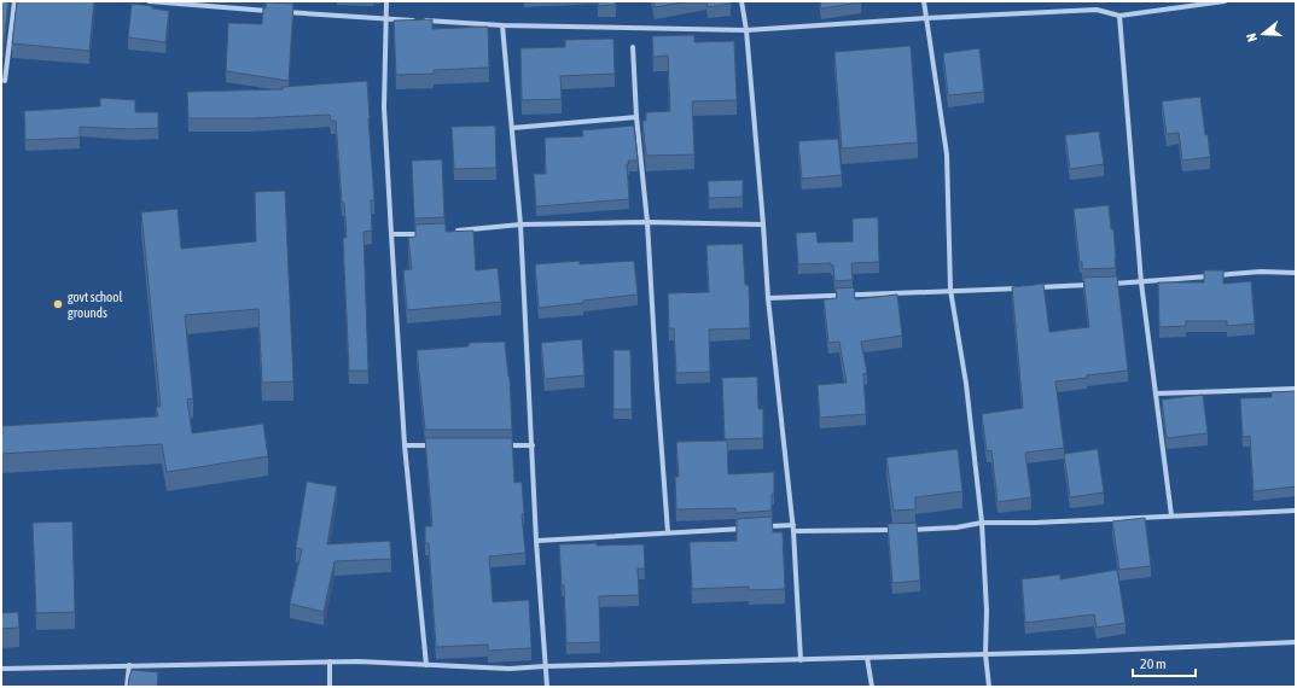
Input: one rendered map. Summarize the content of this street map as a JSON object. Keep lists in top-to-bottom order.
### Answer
{
  "places": ["govt school grounds"],
  "scale_bar": "20 m",
  "north": "left"
}
